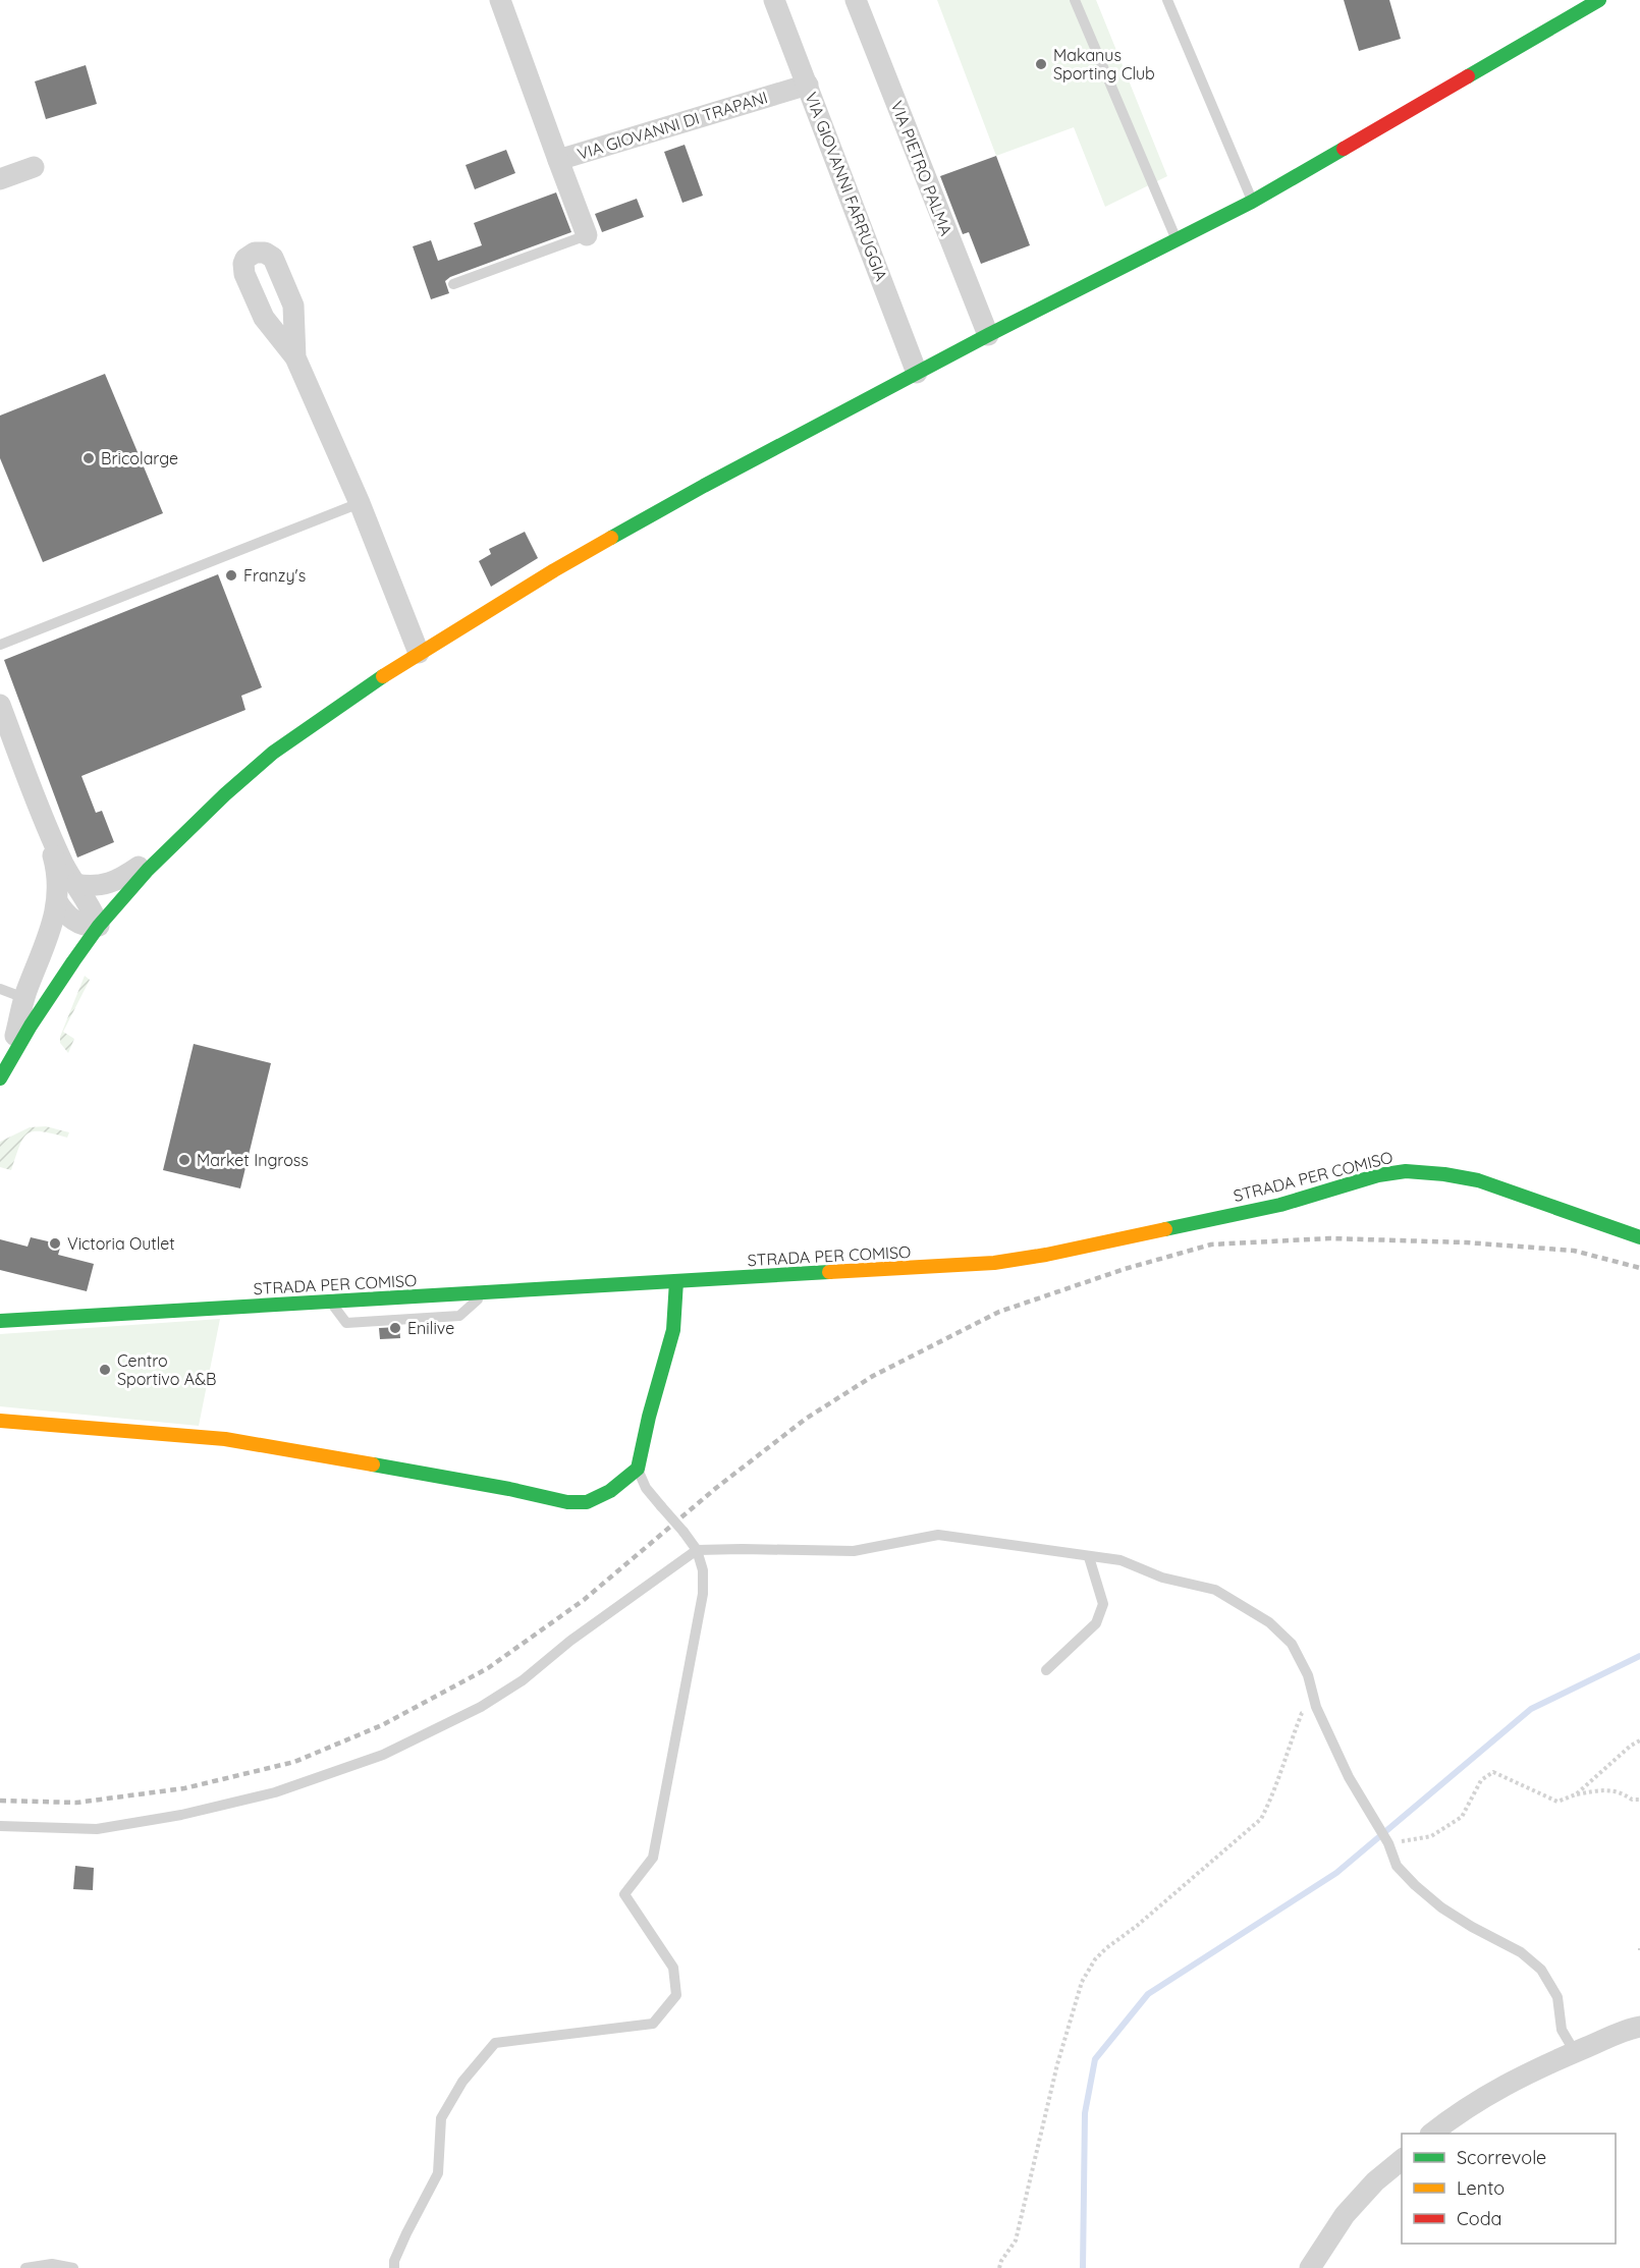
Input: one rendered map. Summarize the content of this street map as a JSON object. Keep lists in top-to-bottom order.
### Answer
{
  "streets": {
    "main road": ["STRADA PER COMISO"],
    "street": ["VIA GIOVANNI DI TRAPANI", "VIA PIETRO PALMA", "VIA GIOVANNI FARRUGGIA"]
  },
  "crossings": [
    ["VIA GIOVANNI DI TRAPANI", "VIA GIOVANNI FARRUGGIA"]
  ],
  "places": [
    "Makanus Sporting Club",
    "Bricolarge",
    "Franzy's",
    "Market Ingross",
    "Victoria Outlet",
    "Enilive",
    "Centro Sportivo A&B"
  ],
  "legend": ["Scorrevole", "Lento", "Coda"]
}
